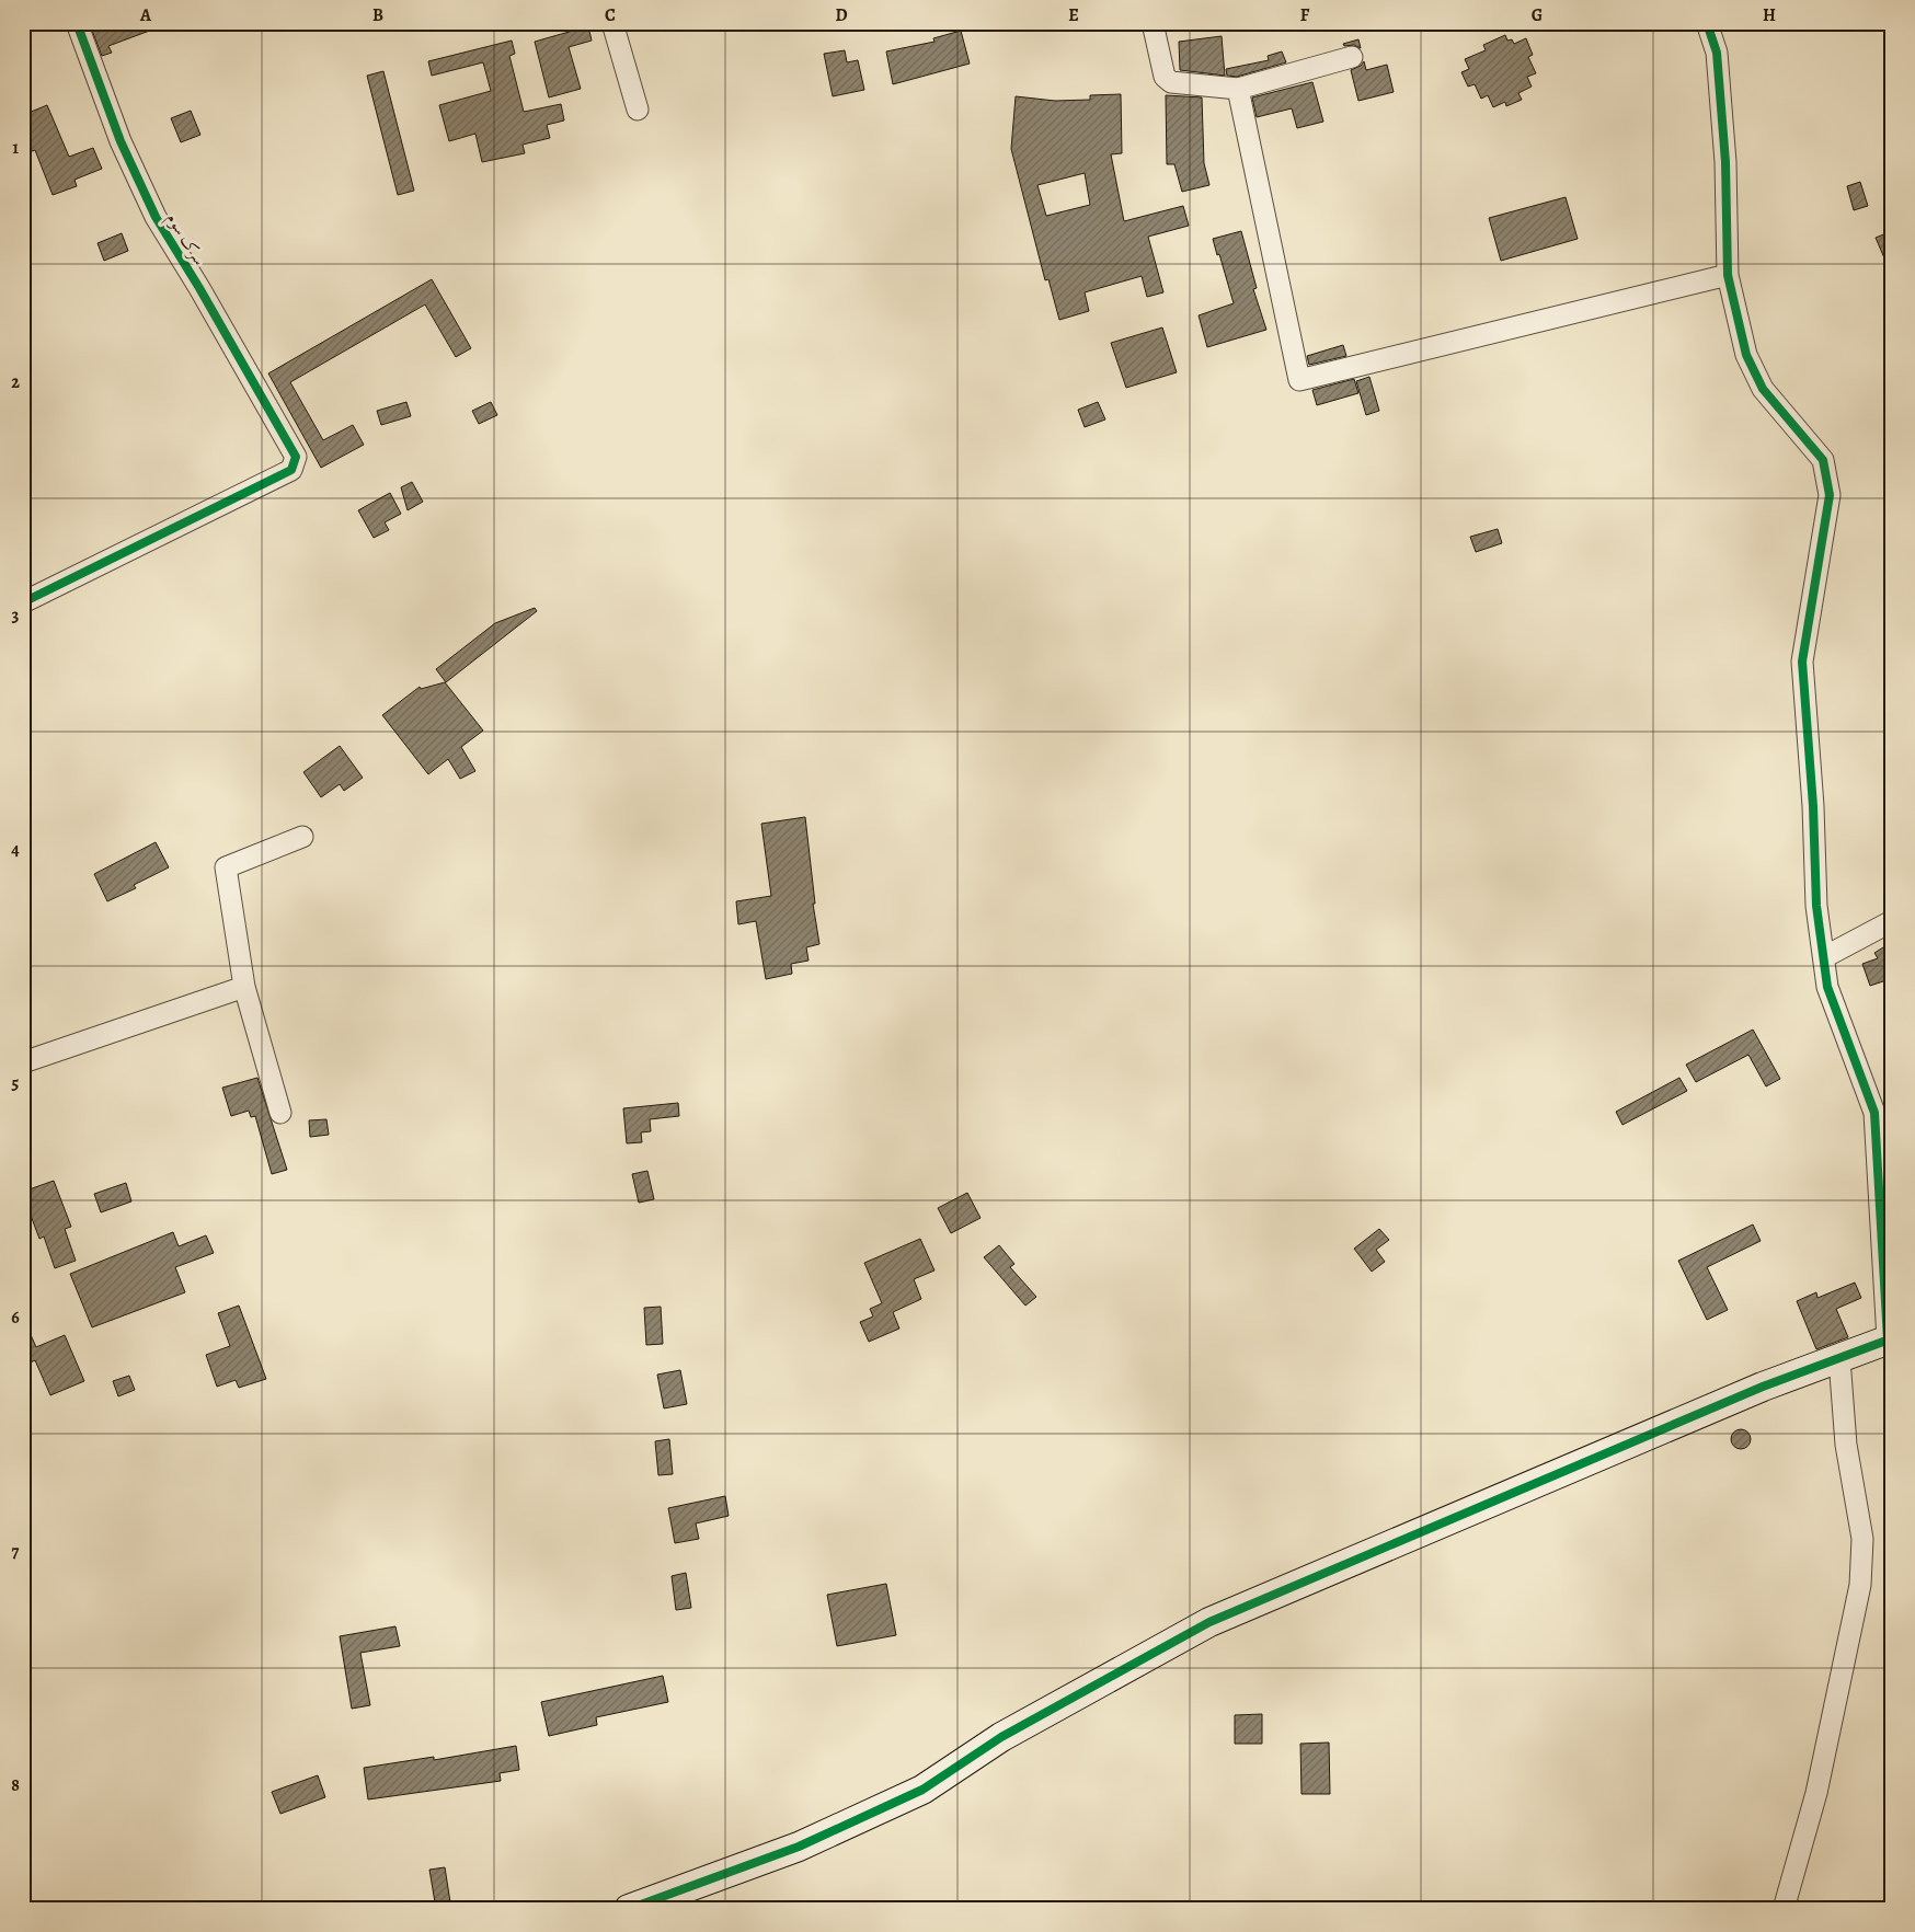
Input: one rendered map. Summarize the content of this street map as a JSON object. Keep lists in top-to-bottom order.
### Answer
{
  "streets": {
    "street": ["سرک سوم"]
  },
  "grid": {
    "columns": [
      "A",
      "B",
      "C",
      "D",
      "E",
      "F",
      "G",
      "H"
    ],
    "rows": [
      "1",
      "2",
      "3",
      "4",
      "5",
      "6",
      "7",
      "8"
    ]
  }
}
